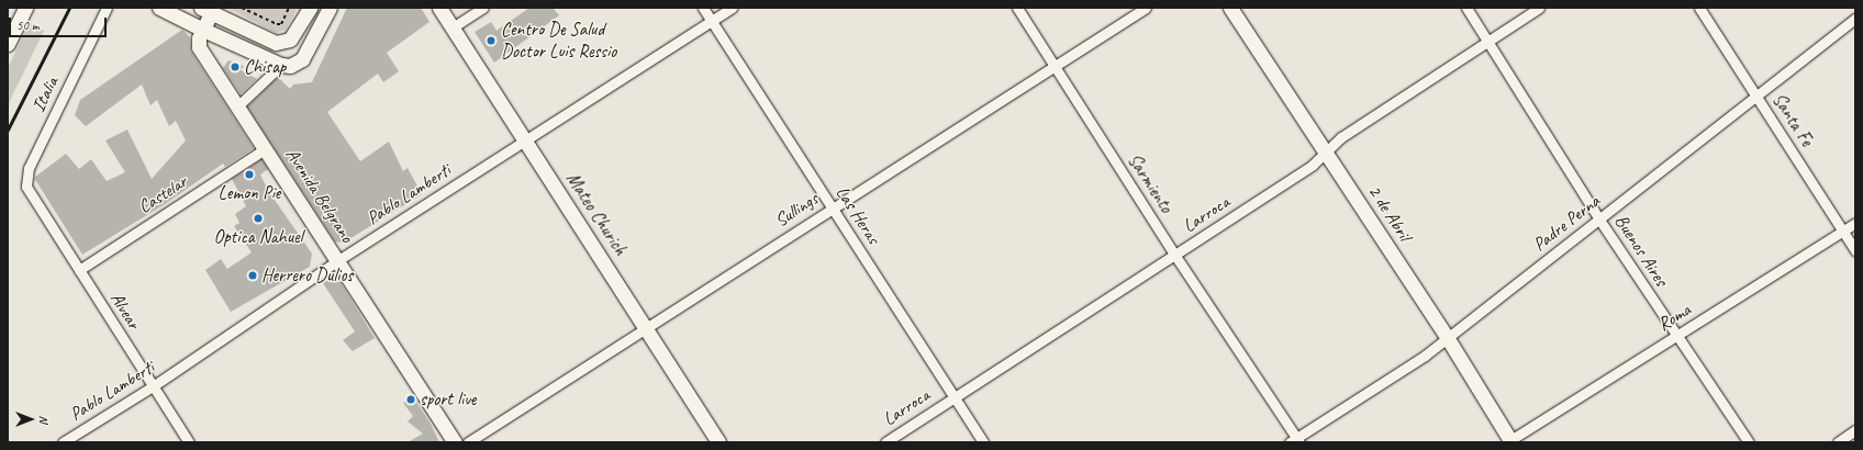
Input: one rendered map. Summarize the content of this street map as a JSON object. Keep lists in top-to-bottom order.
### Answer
{
  "streets": {
    "street": [
      "Italia",
      "Santa Fe",
      "Sarmiento",
      "Castelar",
      "Pablo Lamberti",
      "Avenida Belgrano",
      "Sullings",
      "2 de Abril",
      "Mateo Churich",
      "Larroca",
      "Las Heras",
      "Padre Perna",
      "Buenos Aires",
      "Alvear",
      "Roma"
    ]
  },
  "crossings": [
    ["Italia", "Alvear"],
    ["Santa Fe", "Padre Perna"],
    ["Santa Fe", "Roma"],
    ["Sarmiento", "Sullings"],
    ["Sarmiento", "Larroca"],
    ["Sarmiento", "Padre Perna"],
    ["Castelar", "Avenida Belgrano"],
    ["Castelar", "Alvear"],
    ["Pablo Lamberti", "Avenida Belgrano"],
    ["Pablo Lamberti", "Mateo Churich"],
    ["Pablo Lamberti", "Las Heras"],
    ["Pablo Lamberti", "Alvear"],
    ["Sullings", "Mateo Churich"],
    ["Sullings", "Las Heras"],
    ["2 de Abril", "Larroca"],
    ["2 de Abril", "Padre Perna"],
    ["2 de Abril", "Roma"],
    ["Larroca", "Las Heras"],
    ["Larroca", "Buenos Aires"],
    ["Padre Perna", "Buenos Aires"],
    ["Buenos Aires", "Roma"]
  ],
  "places": [
    "Centro De Salud Doctor Luis Ressio",
    "Chisap",
    "Lemon Pie",
    "Optica Nahuel",
    "Herrero Dulios",
    "sport live"
  ],
  "scale_bar": "50 m",
  "north": "right"
}
